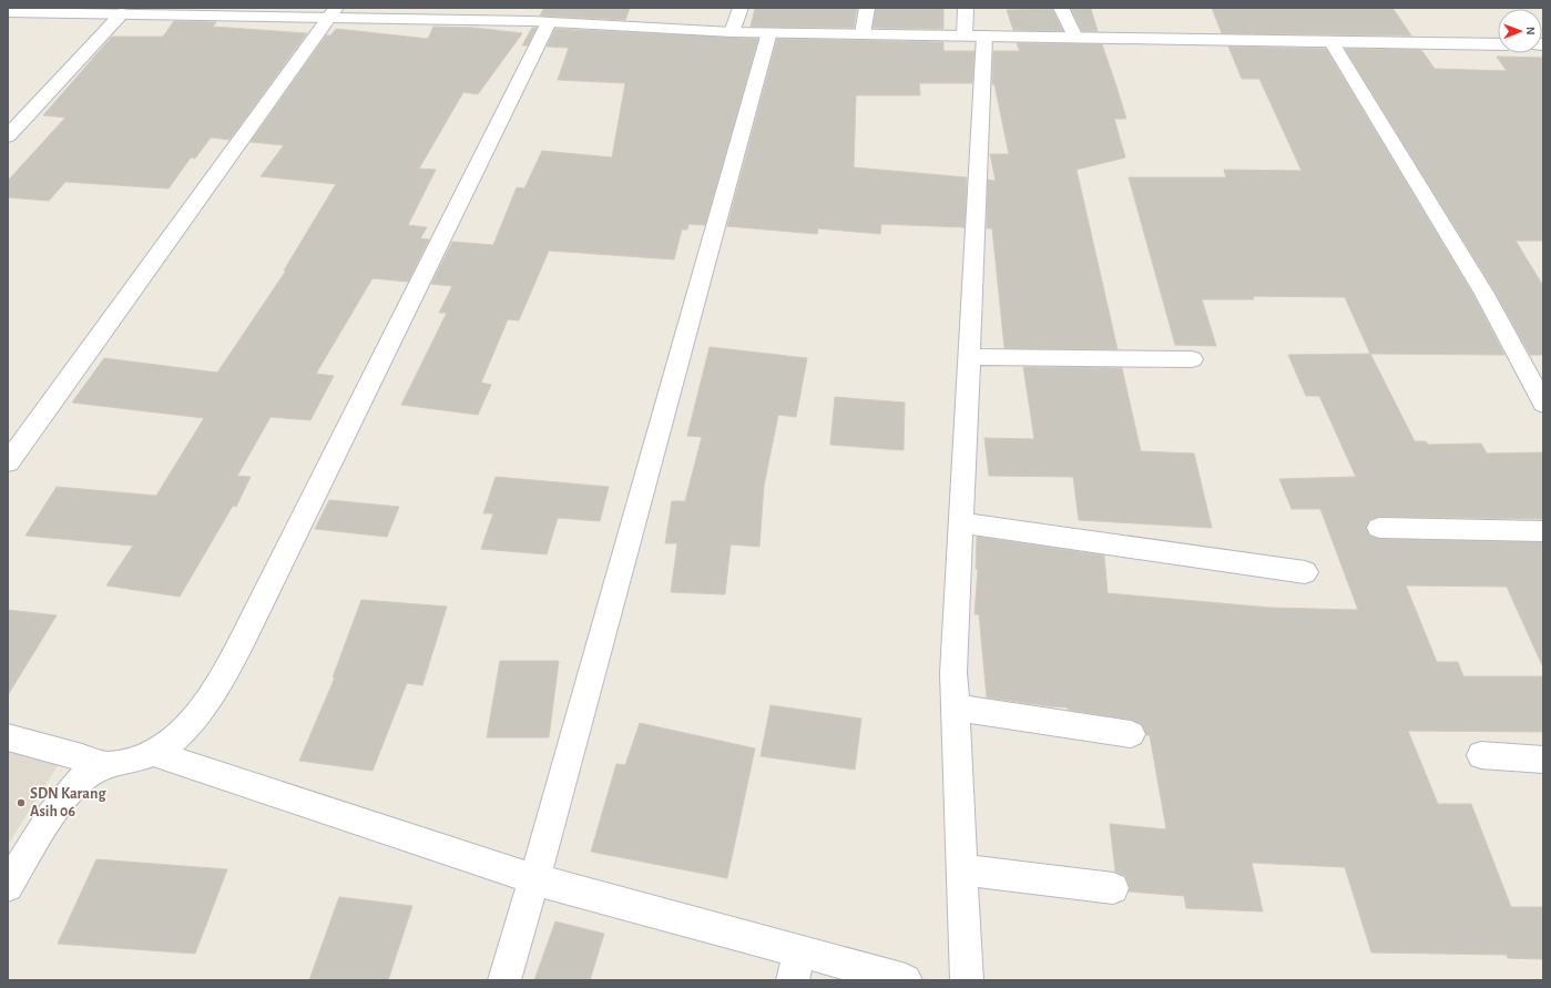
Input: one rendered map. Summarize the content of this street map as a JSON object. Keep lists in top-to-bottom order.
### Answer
{
  "places": ["SDN Karang Asih 06"],
  "north": "right"
}
